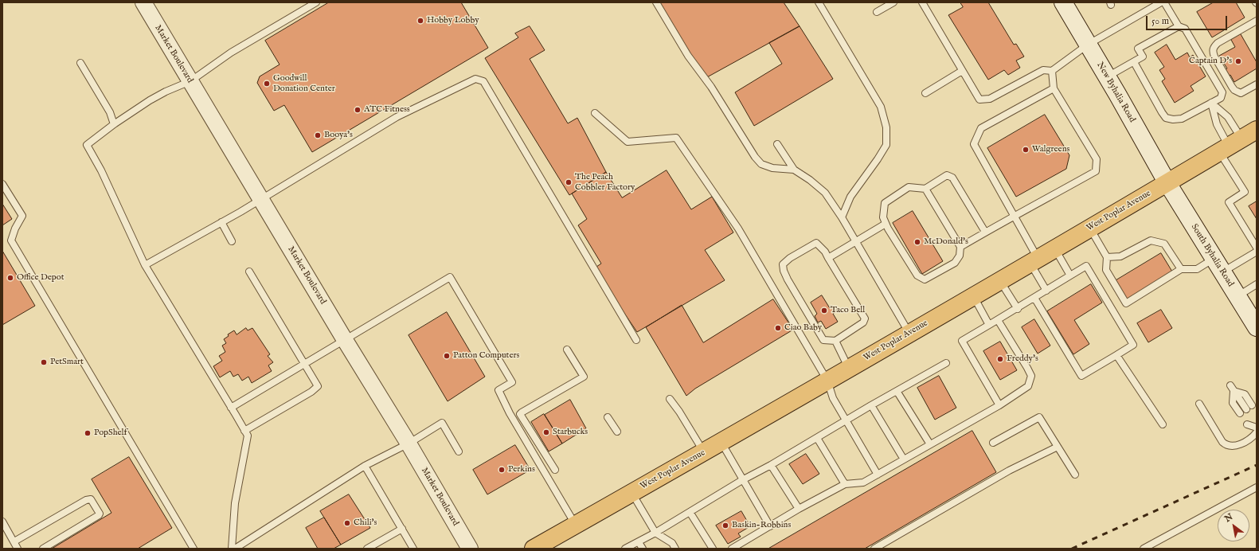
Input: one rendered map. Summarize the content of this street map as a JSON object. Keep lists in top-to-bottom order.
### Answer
{
  "streets": {
    "main road": ["New Byhalia Road", "West Poplar Avenue", "South Byhalia Road"],
    "street": ["Market Boulevard"]
  },
  "crossings": [
    ["New Byhalia Road", "West Poplar Avenue"],
    ["New Byhalia Road", "South Byhalia Road"],
    ["West Poplar Avenue", "South Byhalia Road"]
  ],
  "places": [
    "Hobby Lobby",
    "Captain D's",
    "Goodwill Donation Center",
    "ATC Fitness",
    "Booya's",
    "Walgreens",
    "The Peach Cobbler Factory",
    "McDonald's",
    "Office Depot",
    "Taco Bell",
    "Ciao Baby",
    "Patton Computers",
    "Freddy's",
    "PetSmart",
    "Starbucks",
    "PopShelf",
    "Perkins",
    "Chili's",
    "Baskin-Robbins"
  ],
  "scale_bar": "50 m",
  "north": "top left"
}
